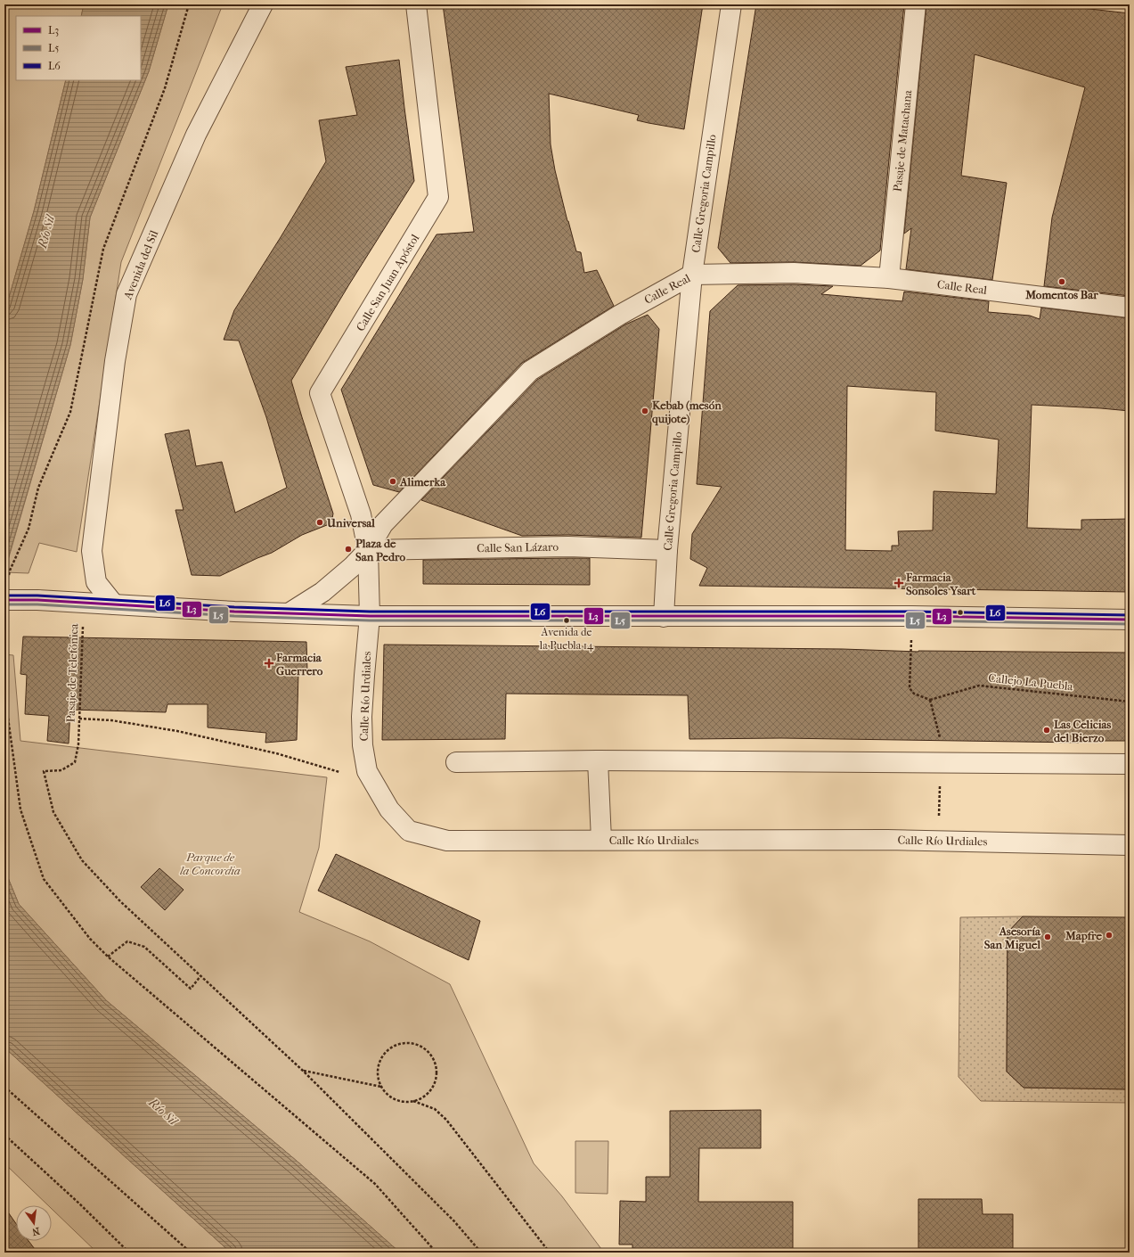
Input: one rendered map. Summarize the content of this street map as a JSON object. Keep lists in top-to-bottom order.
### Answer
{
  "streets": {
    "street": [
      "Pasaje de Matachana",
      "Calle Gregoria Campillo",
      "Avenida del Sil",
      "Calle San Juan Apóstol",
      "Calle Real",
      "Calle San Lázaro",
      "Calle Río Urdiales"
    ],
    "path": ["Pasaje de Telefónica", "Callejo La Puebla"]
  },
  "crossings": [
    ["Pasaje de Matachana", "Calle Real"],
    ["Calle Gregoria Campillo", "Calle Real"],
    ["Calle Gregoria Campillo", "Calle San Lázaro"],
    ["Calle San Juan Apóstol", "Calle Real"],
    ["Calle San Juan Apóstol", "Calle San Lázaro"],
    ["Calle Real", "Calle San Lázaro"]
  ],
  "water": ["Río Sil"],
  "parks": ["Parque de la Concordia"],
  "places": {
    "other": [
      "Momentos Bar",
      "Kebab (mesón quijote)",
      "Alimerka",
      "Universal",
      "Plaza de San Pedro",
      "Avenida de la Puebla 14",
      "Las Celicias del Bierzo",
      "Mapfre",
      "Asesoría San Miguel"
    ],
    "health": ["Farmacia Sonsoles Ysart", "Farmacia Guerrero"]
  },
  "lines": ["transit line L6", "transit line L3", "transit line L5"],
  "legend": ["L3", "L5", "L6"],
  "north": "bottom"
}
